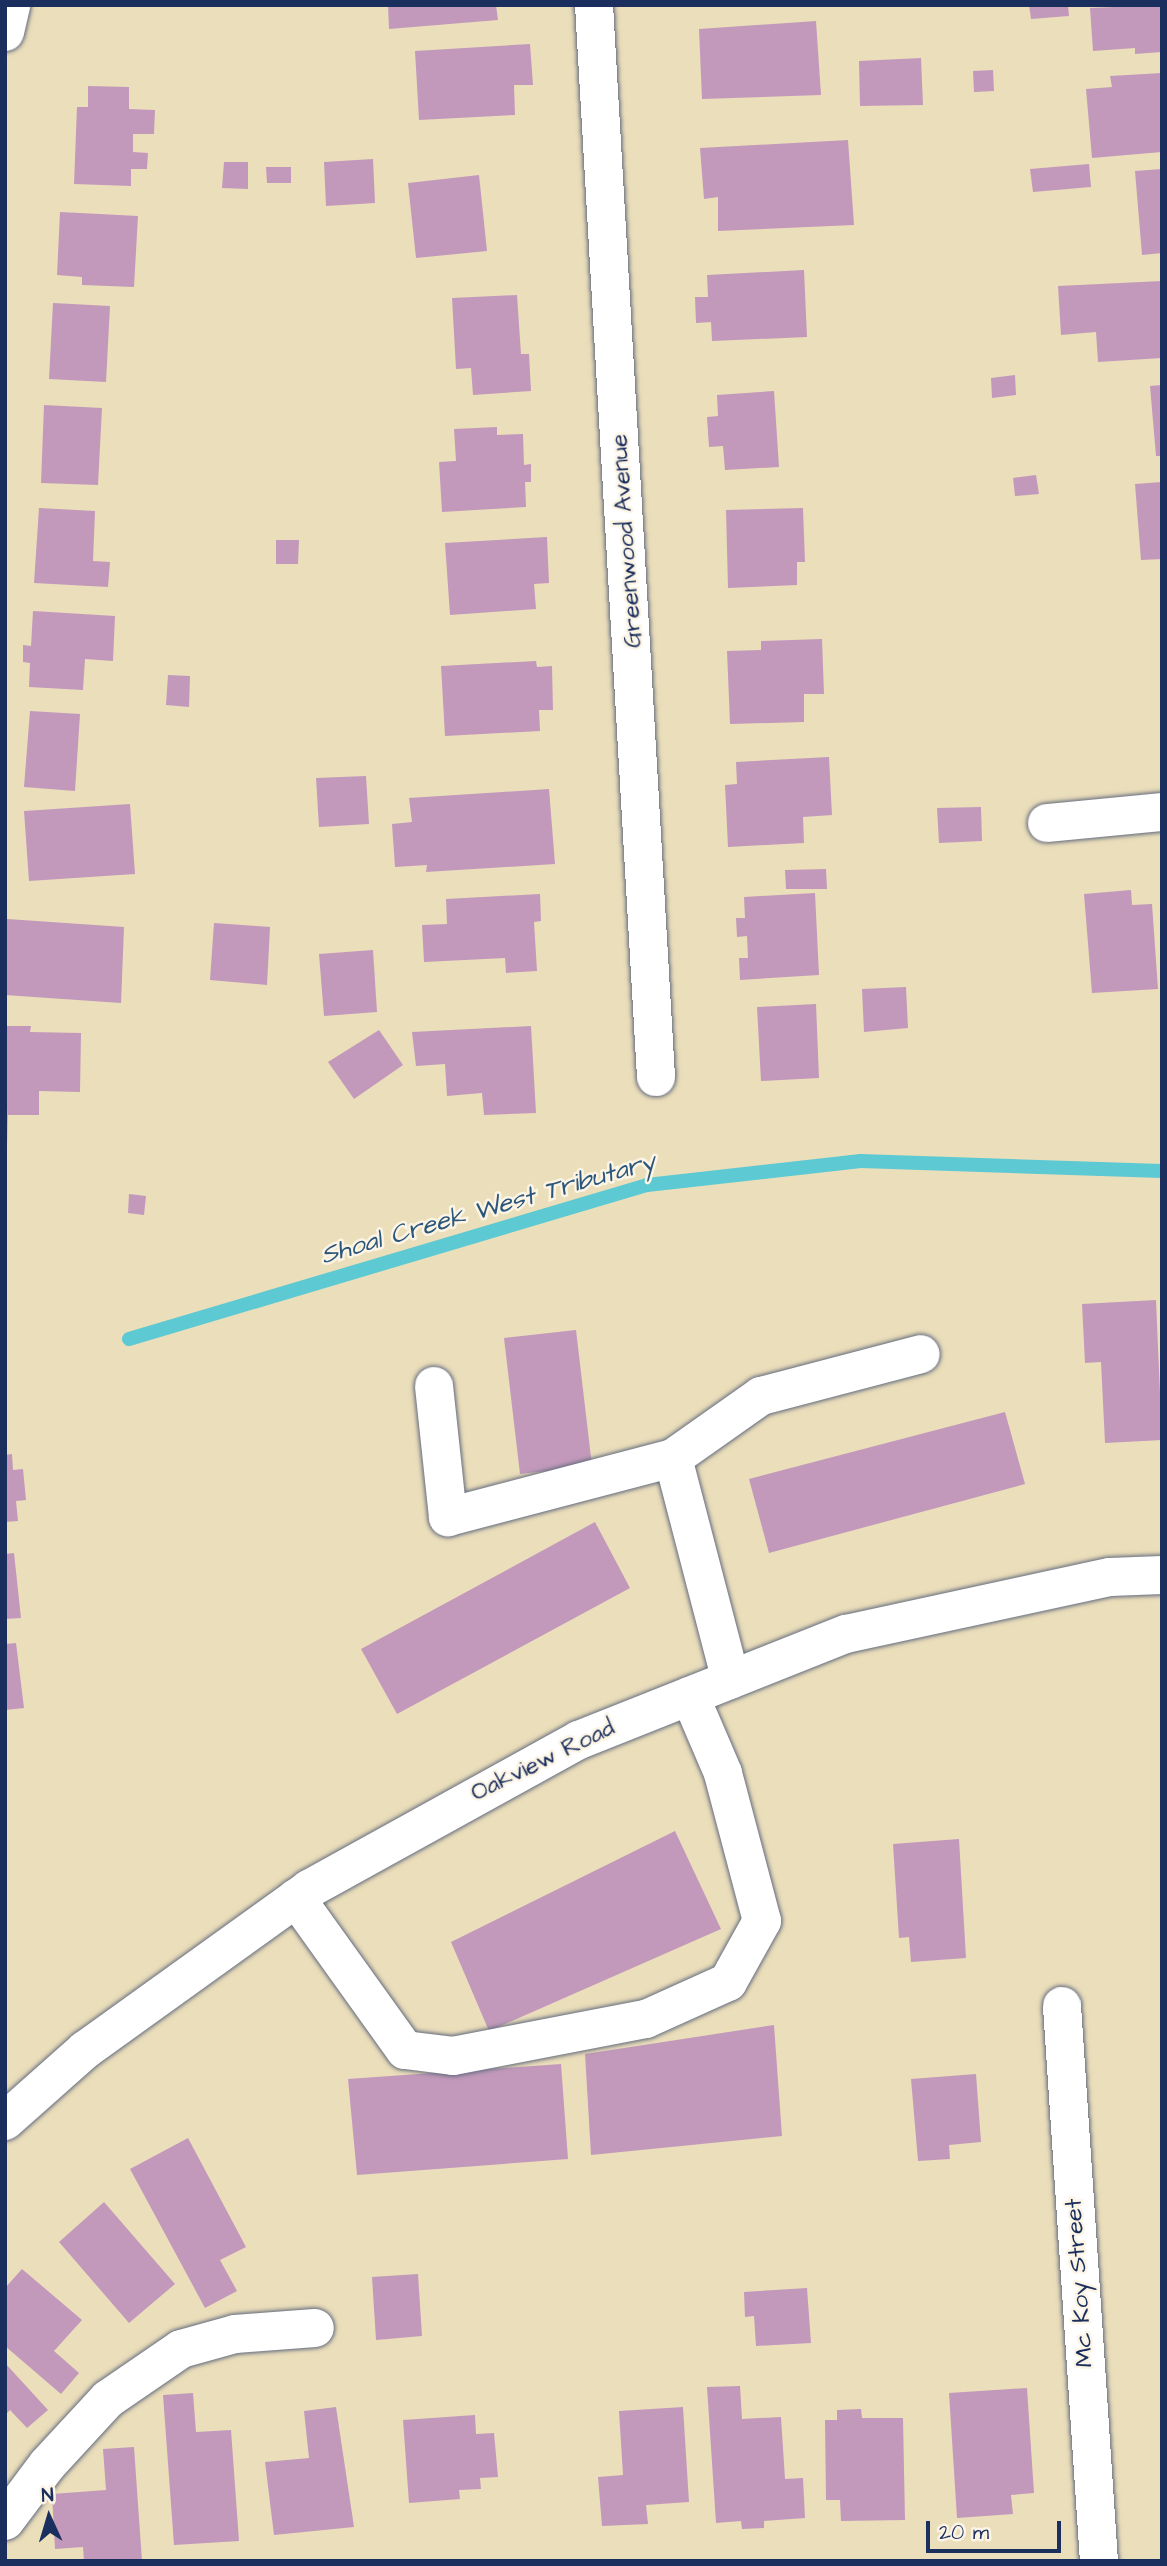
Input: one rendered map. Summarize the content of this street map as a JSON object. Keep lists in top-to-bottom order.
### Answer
{
  "streets": {
    "street": ["Greenwood Avenue", "Oakview Road", "Mc Koy Street"]
  },
  "water": ["Shoal Creek West Tributary"],
  "scale_bar": "20 m",
  "north": "top"
}
